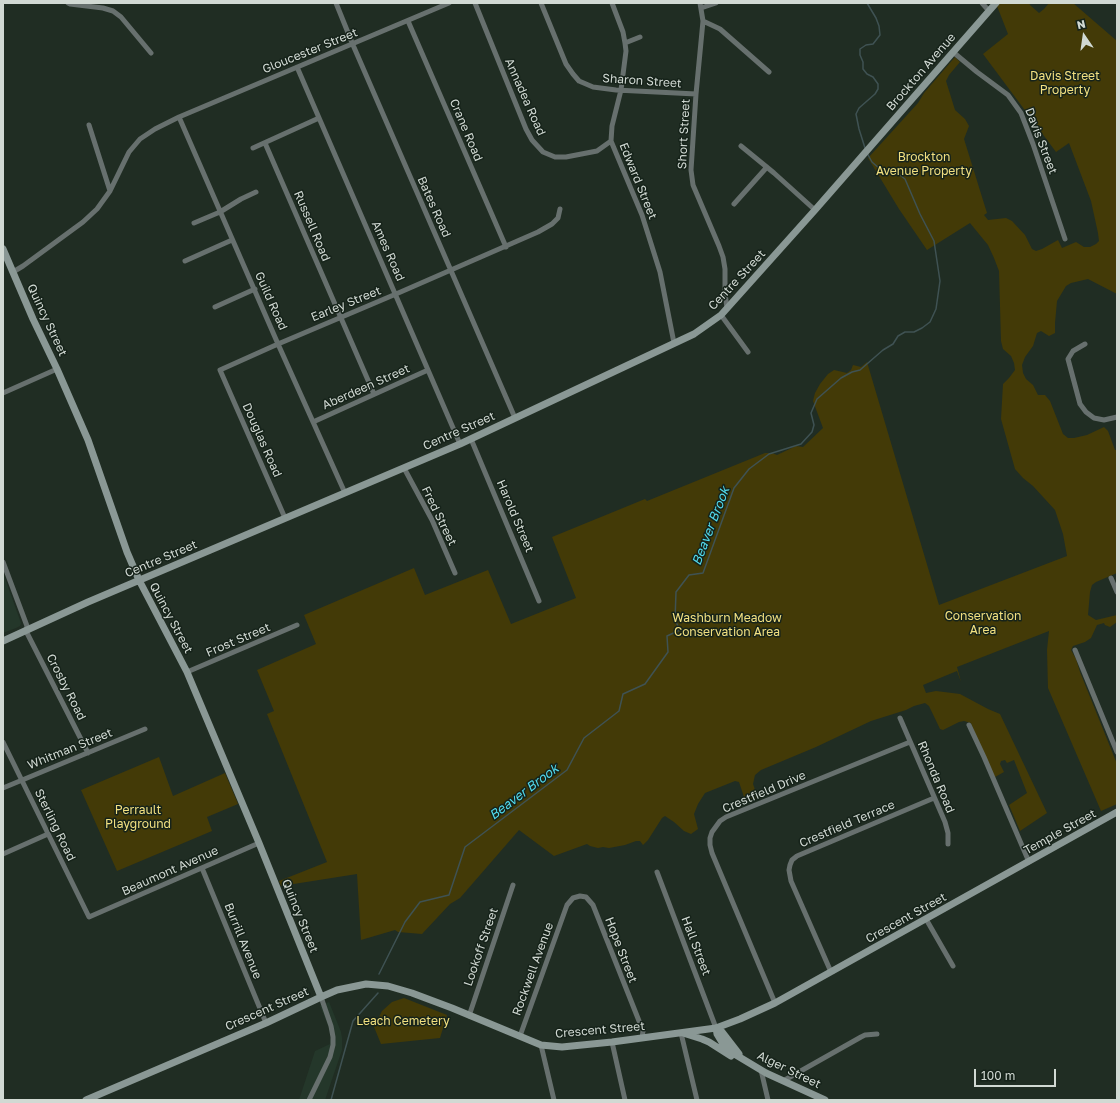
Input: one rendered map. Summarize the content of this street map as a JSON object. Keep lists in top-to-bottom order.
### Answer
{
  "streets": {
    "main road": [
      "Brockton Avenue",
      "Centre Street",
      "Quincy Street",
      "Temple Street",
      "Crescent Street",
      "Alger Street"
    ],
    "street": [
      "Gloucester Street",
      "Sharon Street",
      "Annadea Road",
      "Crane Road",
      "Short Street",
      "Davis Street",
      "Edward Street",
      "Bates Road",
      "Russell Road",
      "Ames Road",
      "Guild Road",
      "Earley Street",
      "Aberdeen Street",
      "Douglas Road",
      "Fred Street",
      "Harold Street",
      "Frost Street",
      "Crosby Road",
      "Whitman Street",
      "Rhonda Road",
      "Crestfield Drive",
      "Crestfield Terrace",
      "Sterling Road",
      "Beaumont Avenue",
      "Burrill Avenue",
      "Hall Street",
      "Lookoff Street",
      "Hope Street",
      "Rockwell Avenue"
    ]
  },
  "crossings": [
    ["Gloucester Street", "Crane Road"],
    ["Gloucester Street", "Bates Road"],
    ["Gloucester Street", "Ames Road"],
    ["Gloucester Street", "Guild Road"],
    ["Gloucester Street", "Quincy Street"],
    ["Brockton Avenue", "Davis Street"],
    ["Brockton Avenue", "Centre Street"],
    ["Sharon Street", "Short Street"],
    ["Sharon Street", "Edward Street"],
    ["Annadea Road", "Edward Street"],
    ["Crane Road", "Earley Street"],
    ["Short Street", "Centre Street"],
    ["Edward Street", "Centre Street"],
    ["Bates Road", "Centre Street"],
    ["Bates Road", "Earley Street"],
    ["Russell Road", "Earley Street"],
    ["Russell Road", "Aberdeen Street"],
    ["Ames Road", "Centre Street"],
    ["Ames Road", "Earley Street"],
    ["Ames Road", "Aberdeen Street"],
    ["Centre Street", "Guild Road"],
    ["Centre Street", "Quincy Street"],
    ["Centre Street", "Douglas Road"],
    ["Centre Street", "Fred Street"],
    ["Centre Street", "Harold Street"],
    ["Centre Street", "Crosby Road"],
    ["Guild Road", "Earley Street"],
    ["Guild Road", "Aberdeen Street"],
    ["Earley Street", "Douglas Road"],
    ["Quincy Street", "Frost Street"],
    ["Quincy Street", "Beaumont Avenue"],
    ["Quincy Street", "Crescent Street"],
    ["Crosby Road", "Whitman Street"],
    ["Whitman Street", "Sterling Road"],
    ["Rhonda Road", "Crestfield Drive"],
    ["Rhonda Road", "Crestfield Terrace"],
    ["Crestfield Drive", "Crescent Street"],
    ["Crestfield Terrace", "Crescent Street"],
    ["Sterling Road", "Beaumont Avenue"],
    ["Temple Street", "Crescent Street"],
    ["Beaumont Avenue", "Burrill Avenue"],
    ["Crescent Street", "Burrill Avenue"],
    ["Crescent Street", "Hall Street"],
    ["Crescent Street", "Lookoff Street"],
    ["Crescent Street", "Hope Street"],
    ["Crescent Street", "Rockwell Avenue"],
    ["Crescent Street", "Alger Street"],
    ["Hall Street", "Alger Street"],
    ["Hope Street", "Rockwell Avenue"]
  ],
  "water": ["Beaver Brook"],
  "parks": [
    "Davis Street Property",
    "Brockton Avenue Property",
    "Conservation Area",
    "Washburn Meadow Conservation Area",
    "Perrault Playground",
    "Leach Cemetery"
  ],
  "scale_bar": "100 m",
  "north": "top"
}
